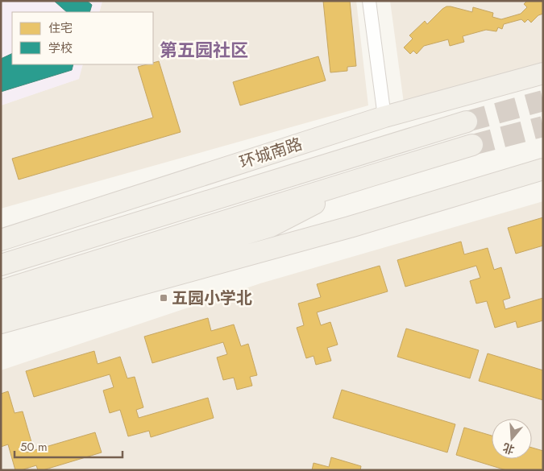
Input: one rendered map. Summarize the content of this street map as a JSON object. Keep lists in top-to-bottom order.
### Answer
{
  "streets": {
    "main road": ["环城南路"]
  },
  "districts": ["第五园社区"],
  "places": {
    "transit": ["五园小学北"]
  },
  "legend": ["住宅", "学校"],
  "scale_bar": "50 m",
  "north": "bottom"
}
